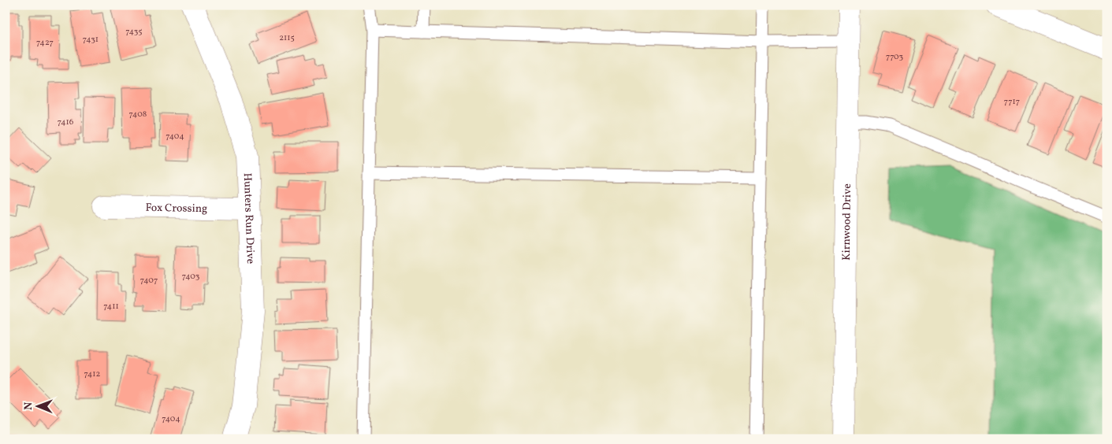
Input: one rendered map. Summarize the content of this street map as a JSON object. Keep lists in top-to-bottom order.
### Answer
{
  "streets": {
    "street": ["Fox Crossing", "Hunters Run Drive", "Kirnwood Drive"]
  },
  "crossings": [
    ["Fox Crossing", "Hunters Run Drive"]
  ],
  "house_numbers": [
    "7435",
    "2115",
    "7431",
    "7427",
    "7703",
    "7717",
    "7408",
    "7416",
    "7404",
    "7403",
    "7407",
    "7411",
    "7412",
    "7404"
  ],
  "north": "left"
}
